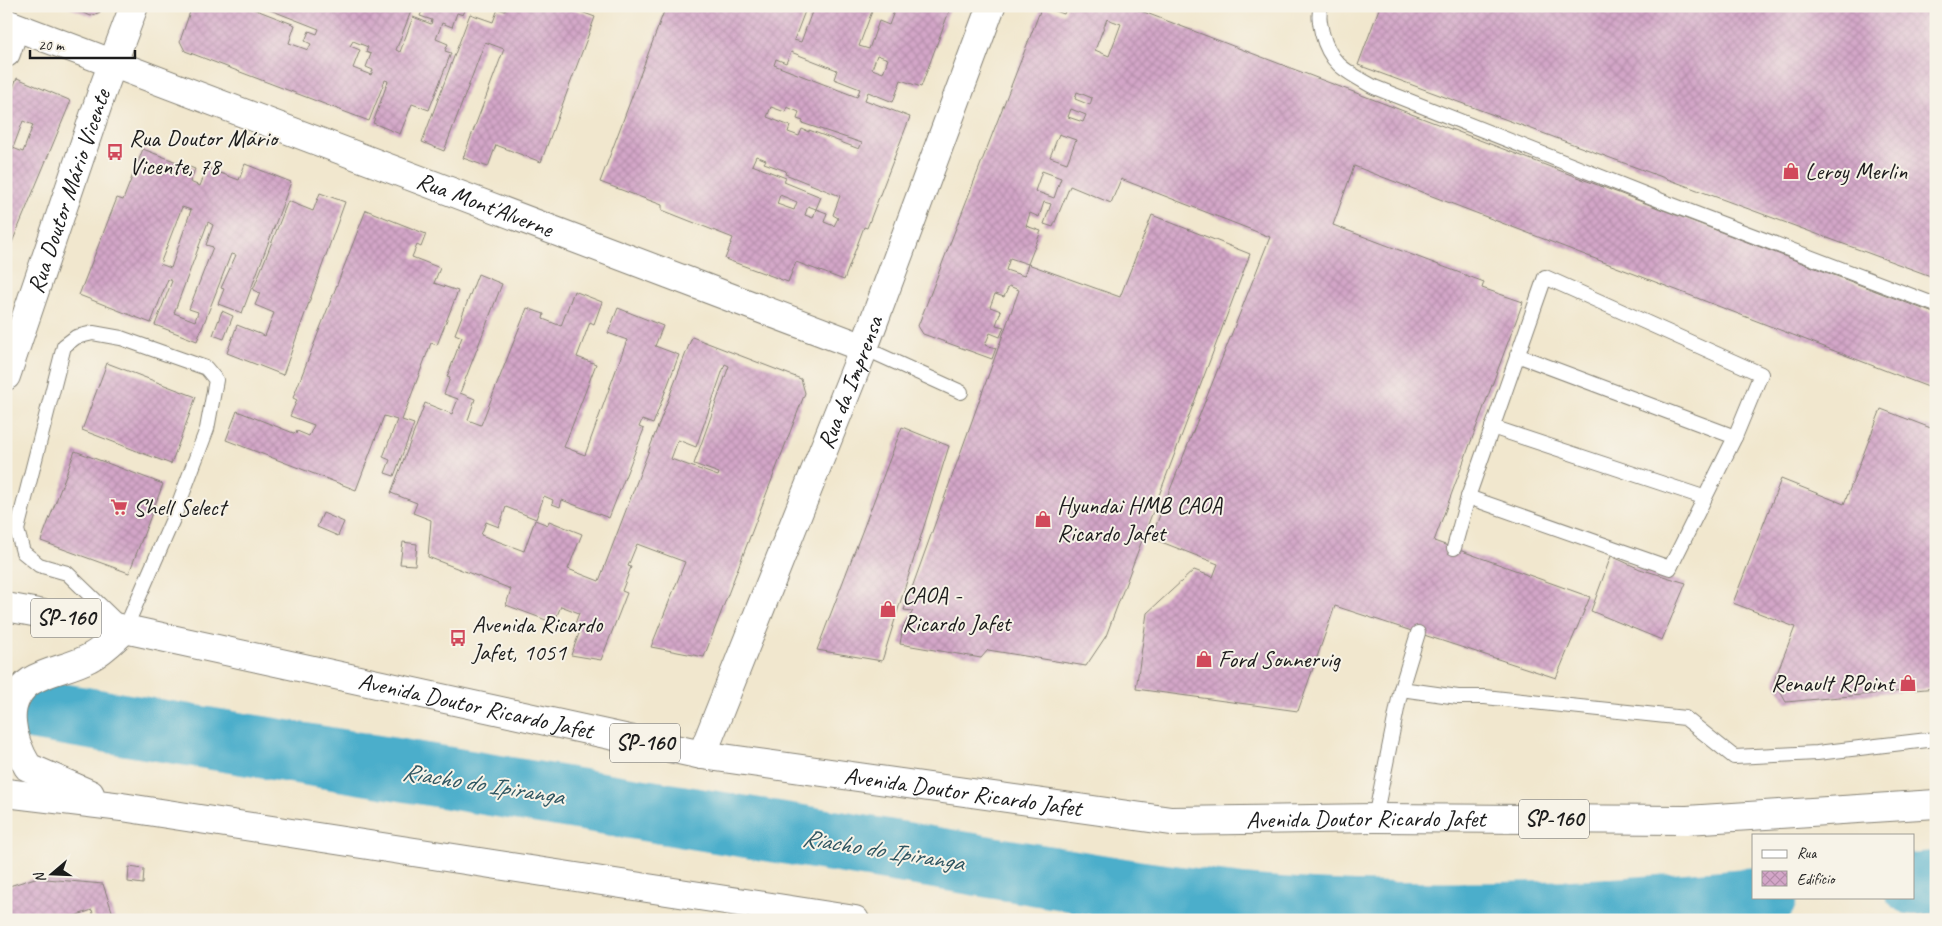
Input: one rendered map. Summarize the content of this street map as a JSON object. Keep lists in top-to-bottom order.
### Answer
{
  "streets": {
    "main road": [
      "Rua Doutor Mário Vicente",
      "Rua Mont'Alverne",
      "Rua da Imprensa",
      "SP-160",
      "Avenida Doutor Ricardo Jafet"
    ]
  },
  "crossings": [
    ["Rua Doutor Mário Vicente", "Rua Mont'Alverne"],
    ["Rua Mont'Alverne", "Rua da Imprensa"],
    ["Rua da Imprensa", "Avenida Doutor Ricardo Jafet"]
  ],
  "water": ["Riacho do Ipiranga"],
  "places": {
    "bus stop": ["Rua Doutor Mário Vicente, 78", "Avenida Ricardo Jafet, 1051"],
    "shop": [
      "Leroy Merlin",
      "Hyundai HMB CAOA Ricardo Jafet",
      "CAOA - Ricardo Jafet",
      "Ford Sonnervig",
      "Renault RPoint"
    ],
    "supermarket": ["Shell Select"]
  },
  "legend": ["Rua", "Edifício"],
  "scale_bar": "20 m",
  "north": "left"
}
